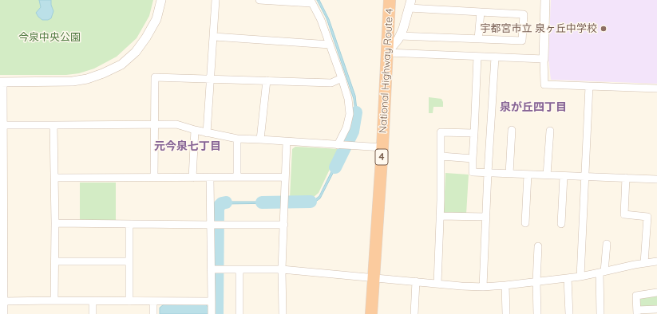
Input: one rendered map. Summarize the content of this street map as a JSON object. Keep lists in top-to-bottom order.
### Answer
{
  "streets": {
    "highway": ["National Highway Route 4", "4"]
  },
  "districts": ["泉が丘四丁目", "元今泉七丁目"],
  "parks": ["今泉中央公園"],
  "places": ["宇都宮市立 泉ヶ丘中学校"]
}
